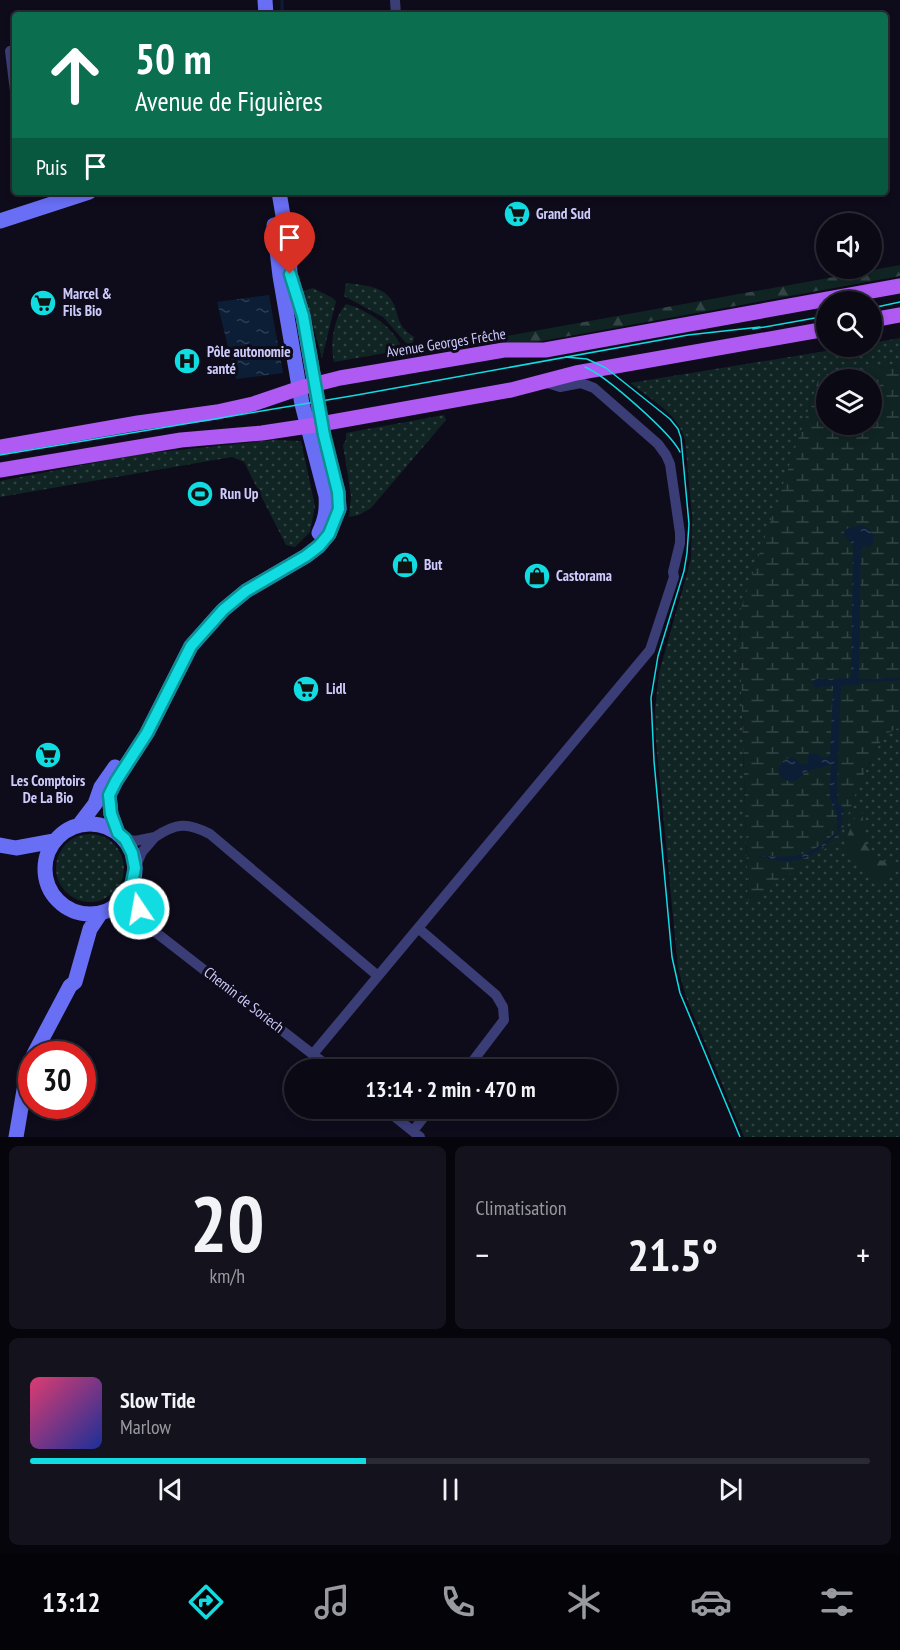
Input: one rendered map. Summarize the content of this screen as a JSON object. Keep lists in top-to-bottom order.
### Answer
{
  "streets": {
    "main road": ["Avenue Georges Frêche"],
    "street": ["Chemin de Soriech"]
  },
  "places": {
    "supermarket": [
      "Grand Sud",
      "Marcel & Fils Bio",
      "Lidl",
      "Les Comptoirs De La Bio"
    ],
    "hospital": ["Pôle autonomie santé"],
    "sports": ["Run Up"],
    "shop": ["But", "Castorama"]
  },
  "page": {
    "turn": ["50 m", "Avenue de Figuières"],
    "then": "Puis",
    "limit": "30",
    "trip": "13:14 · 2 min · 470 m",
    "tile": [
      ["20", "km/h"],
      "Climatisation"
    ],
    "heat": ["−", "21.5°", "+"],
    "song": ["Slow Tide", "Marlow"],
    "tabs": "13:12"
  }
}
